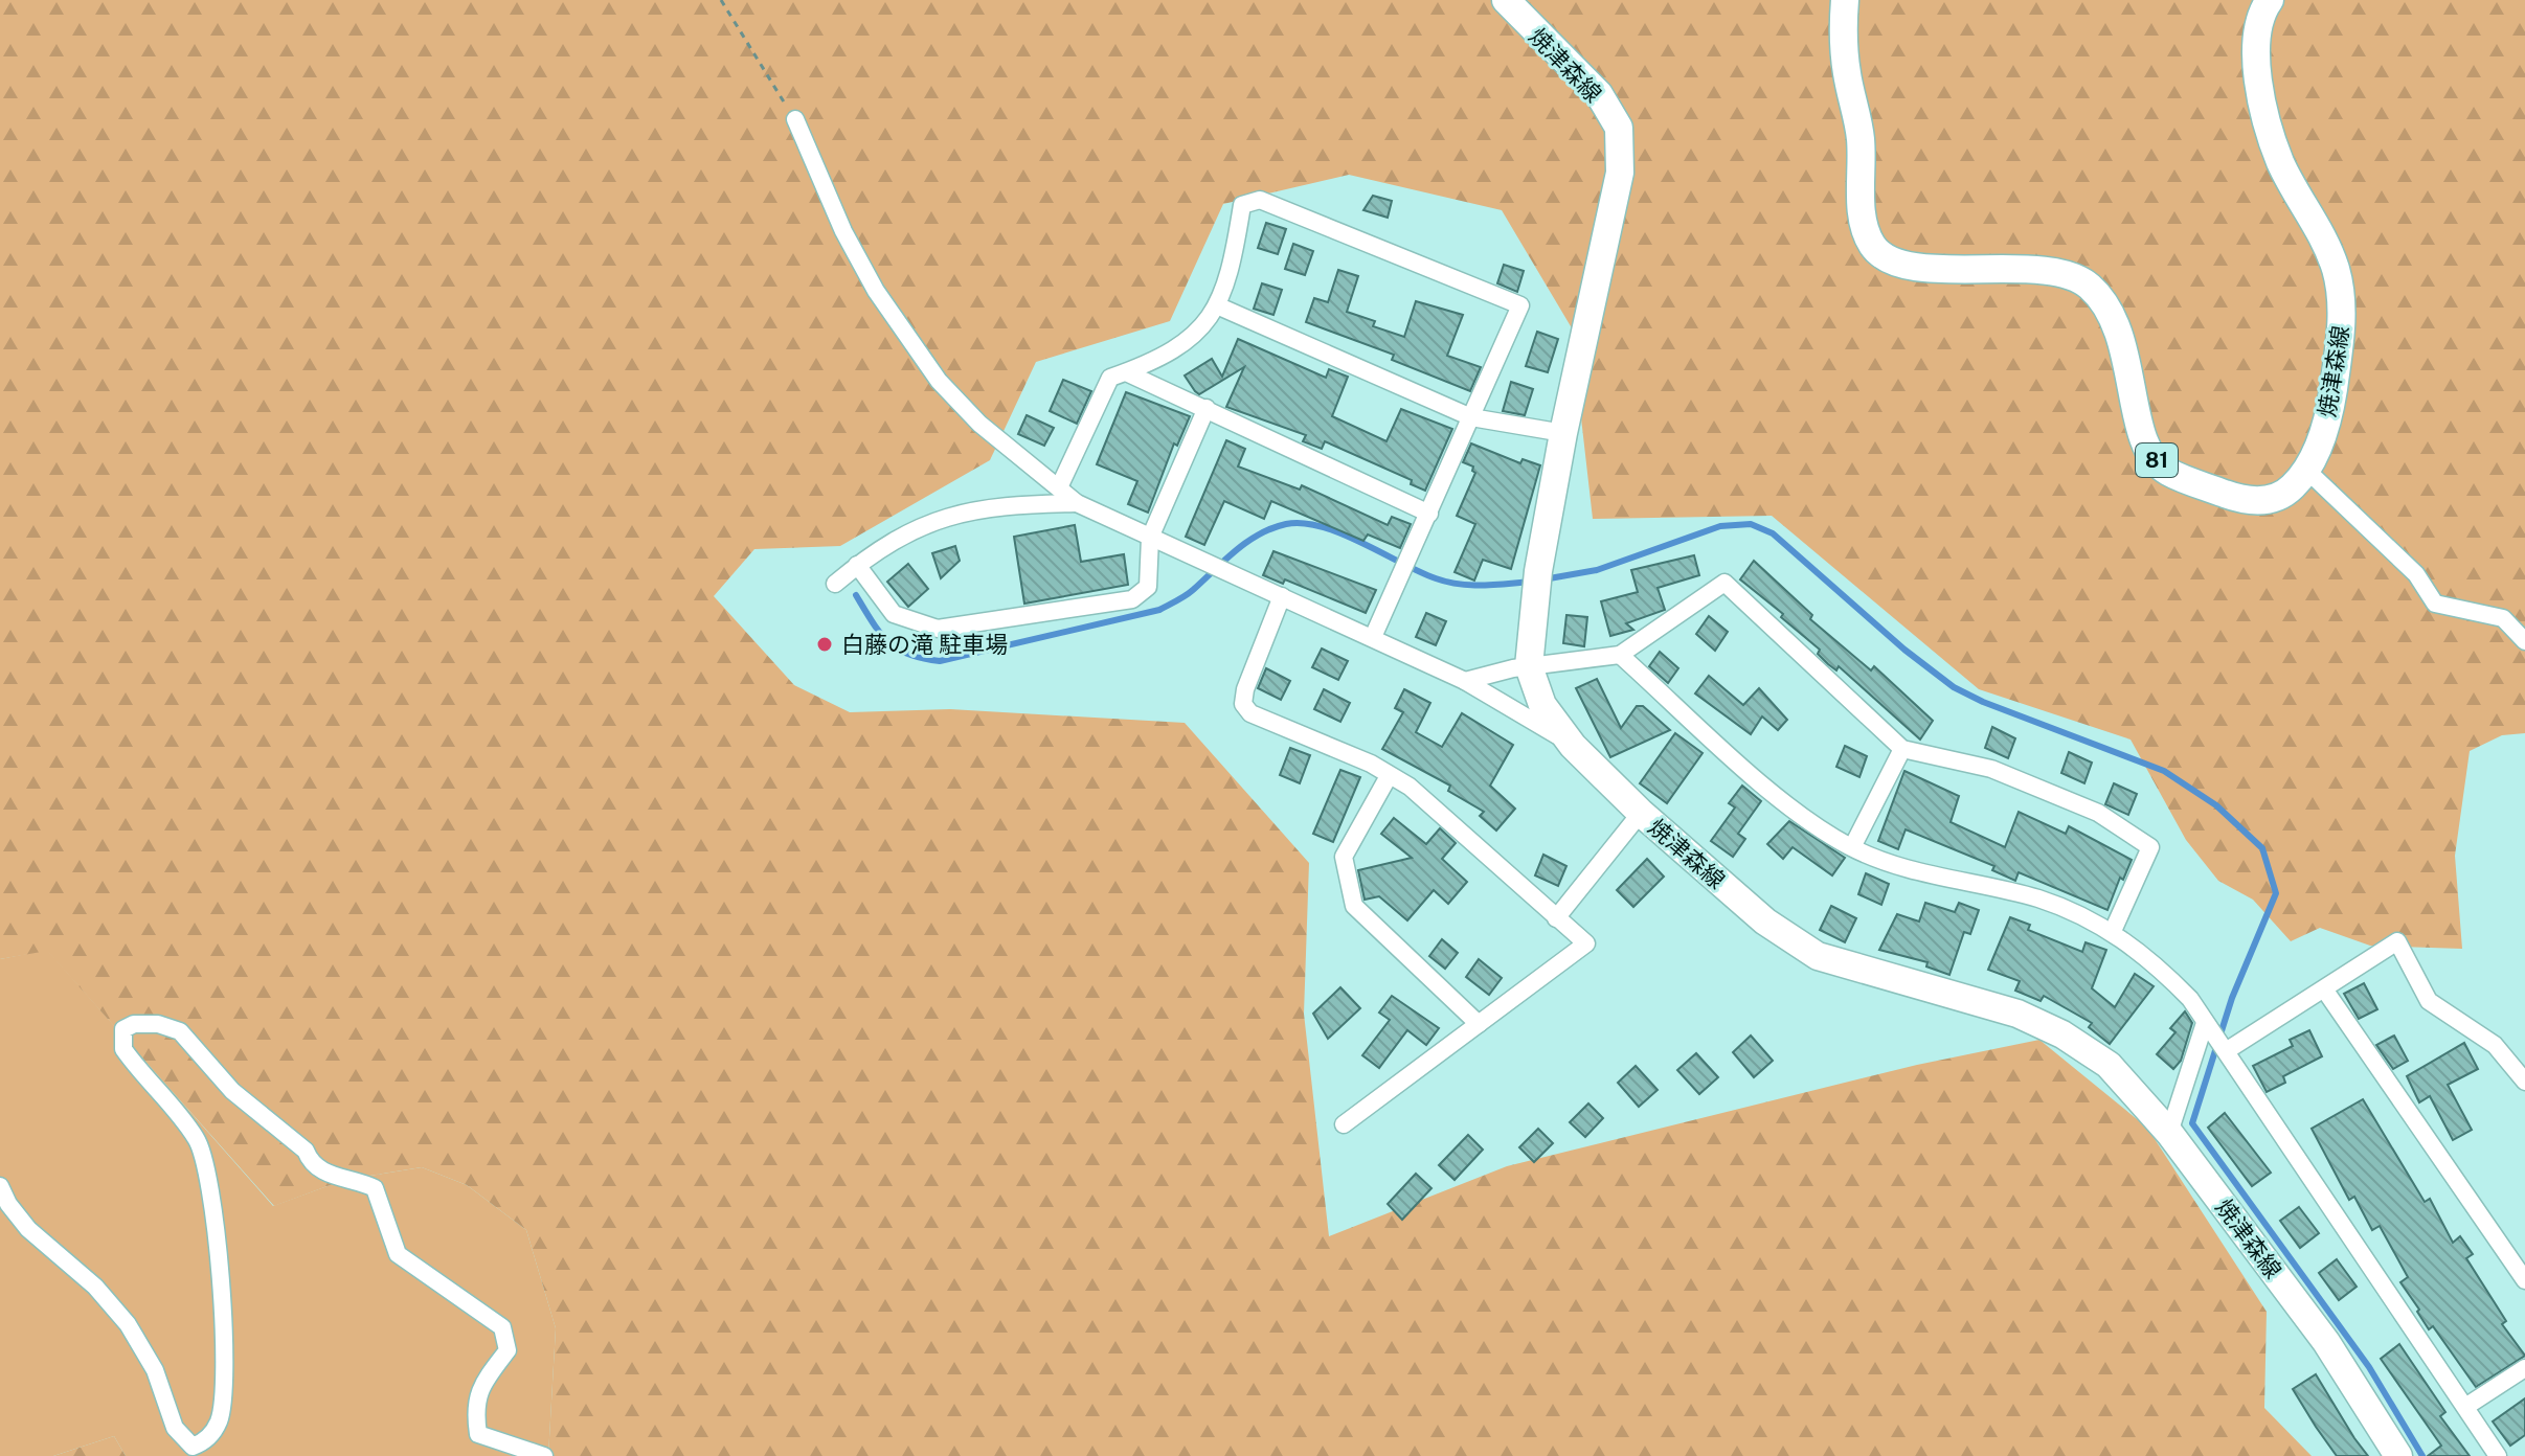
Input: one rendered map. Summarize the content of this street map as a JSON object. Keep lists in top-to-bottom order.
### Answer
{
  "streets": {
    "main road": ["焼津森線", "81"]
  },
  "places": ["白藤の滝 駐車場"]
}
